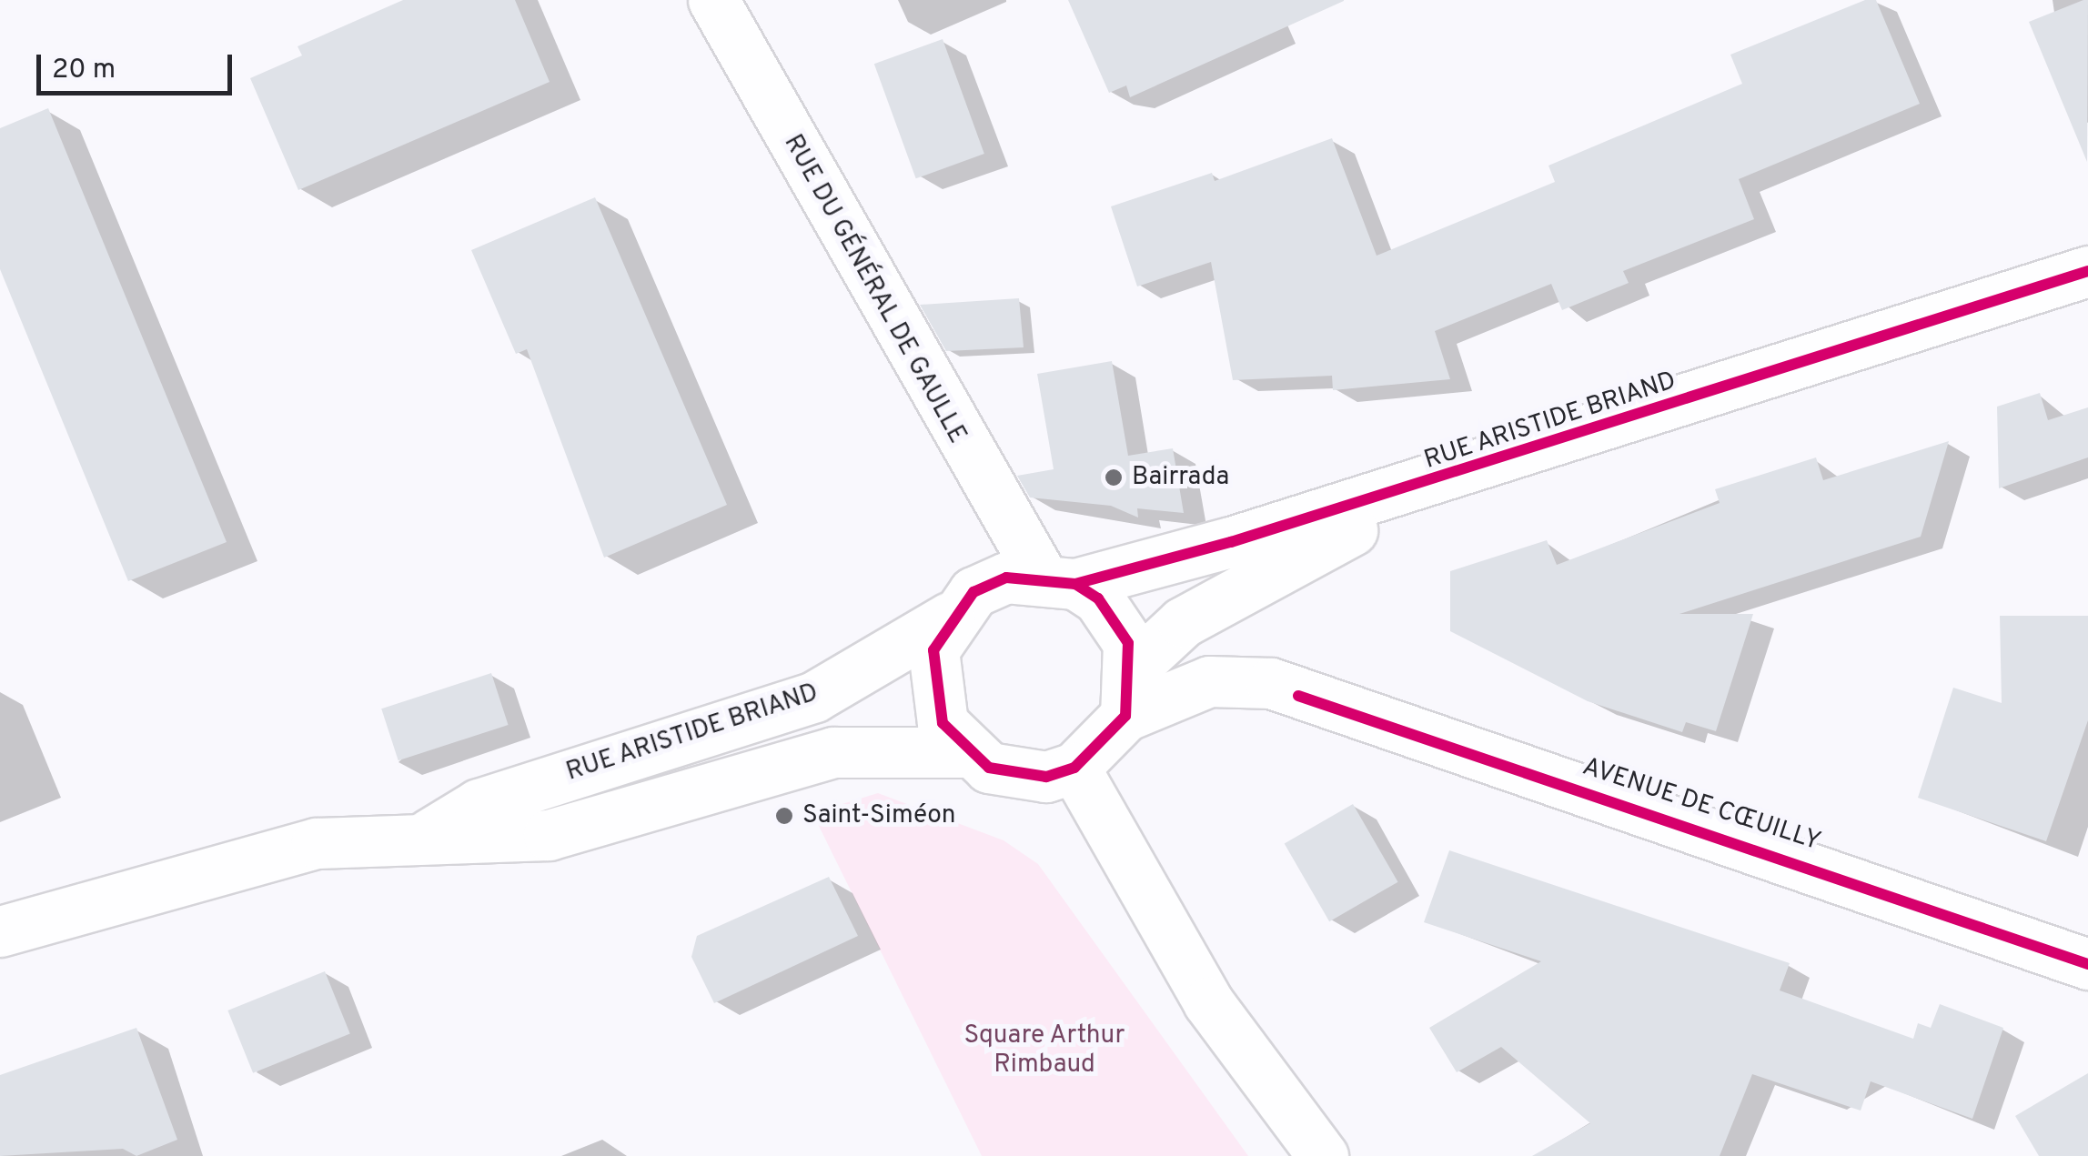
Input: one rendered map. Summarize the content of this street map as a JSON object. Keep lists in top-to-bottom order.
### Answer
{
  "streets": {
    "street": ["RUE DU GÉNÉRAL DE GAULLE", "RUE ARISTIDE BRIAND", "AVENUE DE CŒUILLY"]
  },
  "crossings": [
    ["RUE DU GÉNÉRAL DE GAULLE", "RUE ARISTIDE BRIAND"],
    ["RUE DU GÉNÉRAL DE GAULLE", "AVENUE DE CŒUILLY"],
    ["RUE ARISTIDE BRIAND", "AVENUE DE CŒUILLY"]
  ],
  "parks": ["Square Arthur Rimbaud"],
  "places": ["Bairrada", "Saint-Siméon"],
  "scale_bar": "20 m"
}
